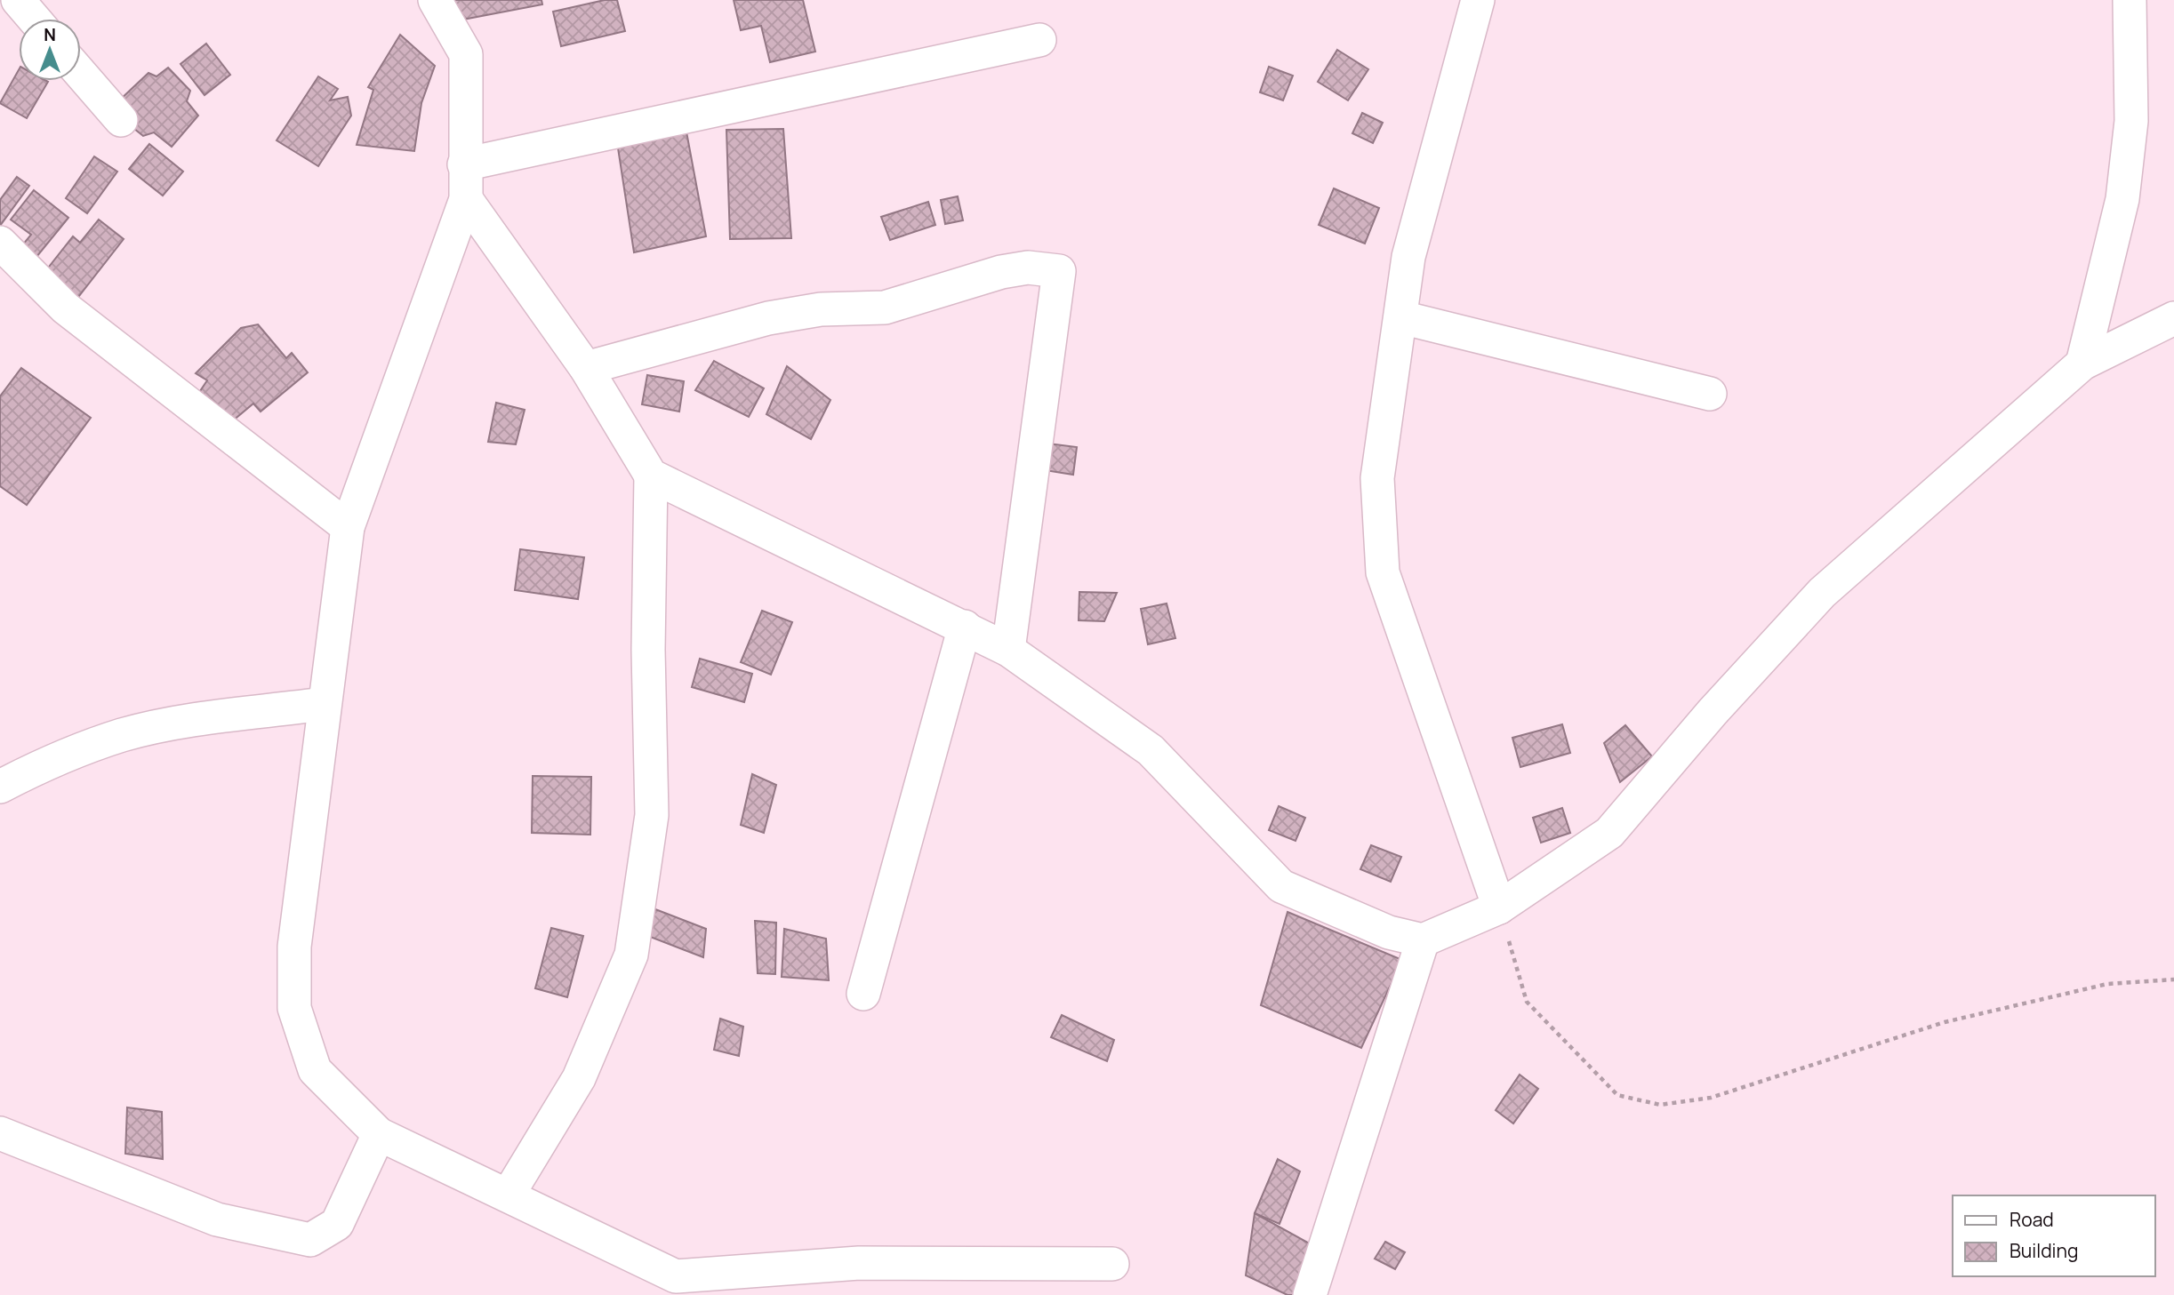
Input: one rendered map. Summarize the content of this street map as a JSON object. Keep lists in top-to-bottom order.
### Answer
{
  "legend": ["Road", "Building"],
  "north": "top"
}
